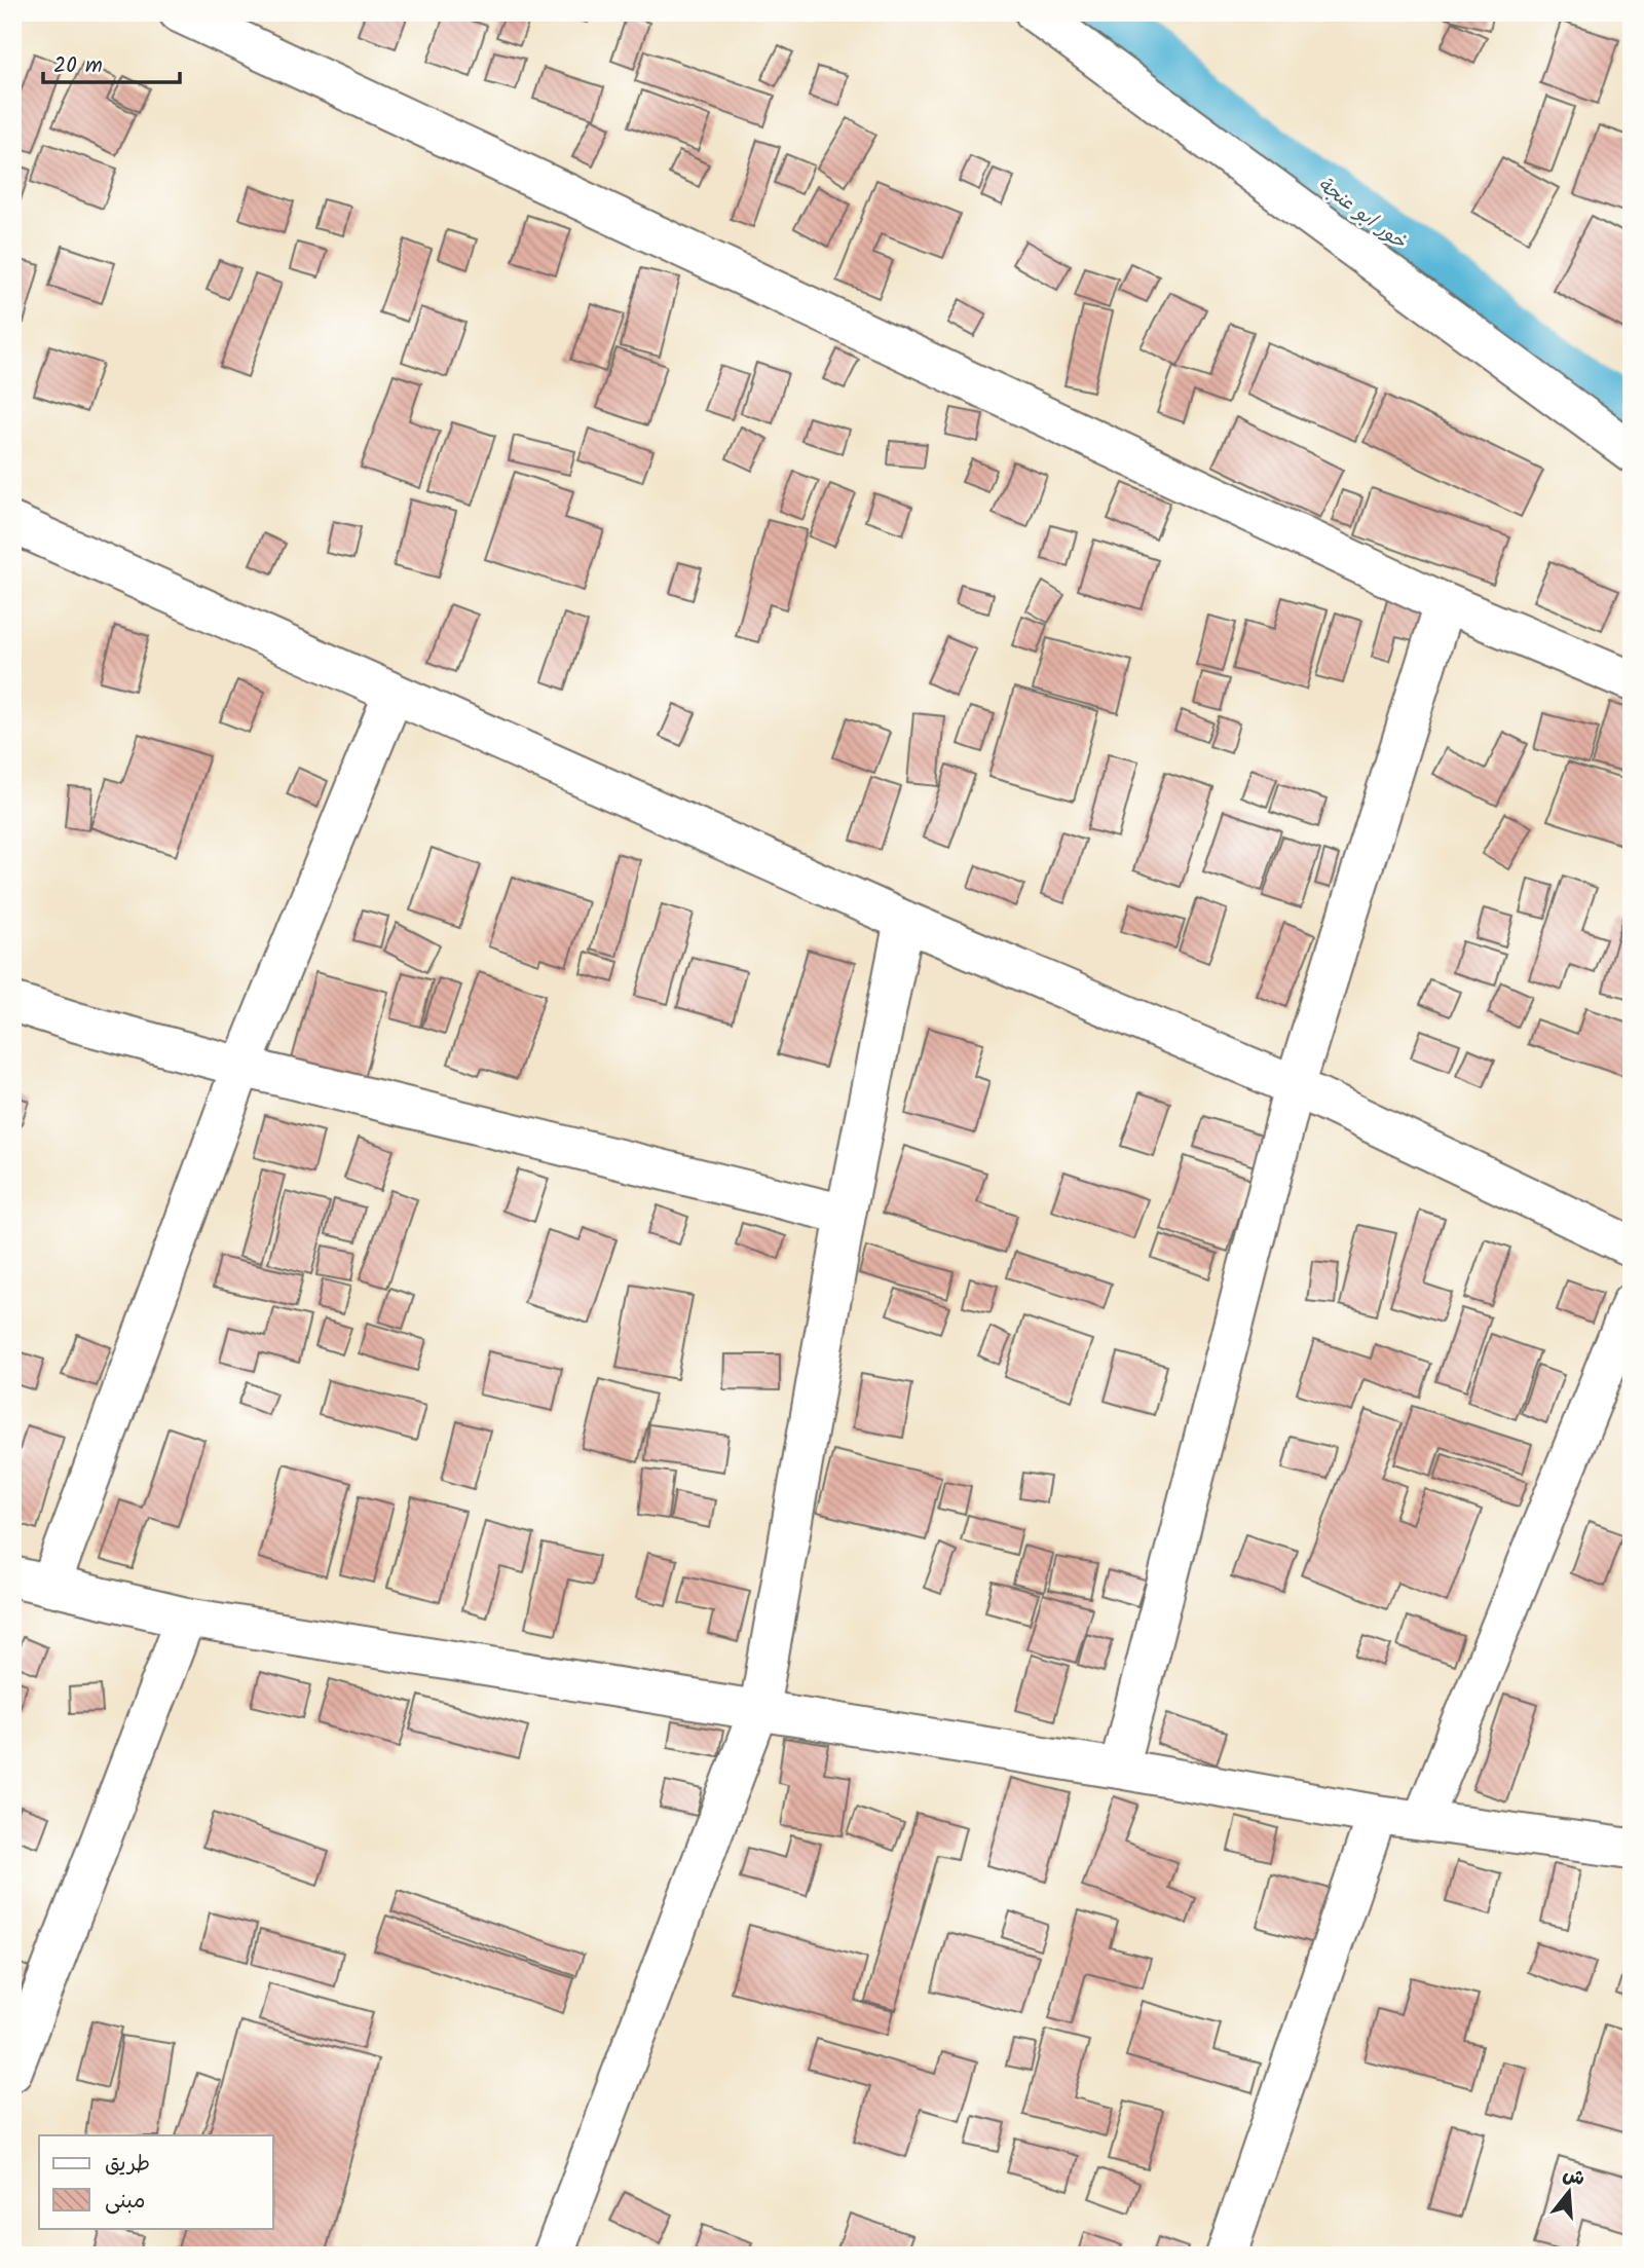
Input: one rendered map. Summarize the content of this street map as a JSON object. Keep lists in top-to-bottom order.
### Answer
{
  "water": ["خور ابو عنجة"],
  "legend": ["طريق", "مبنى"],
  "scale_bar": "20 m",
  "north": "top"
}
